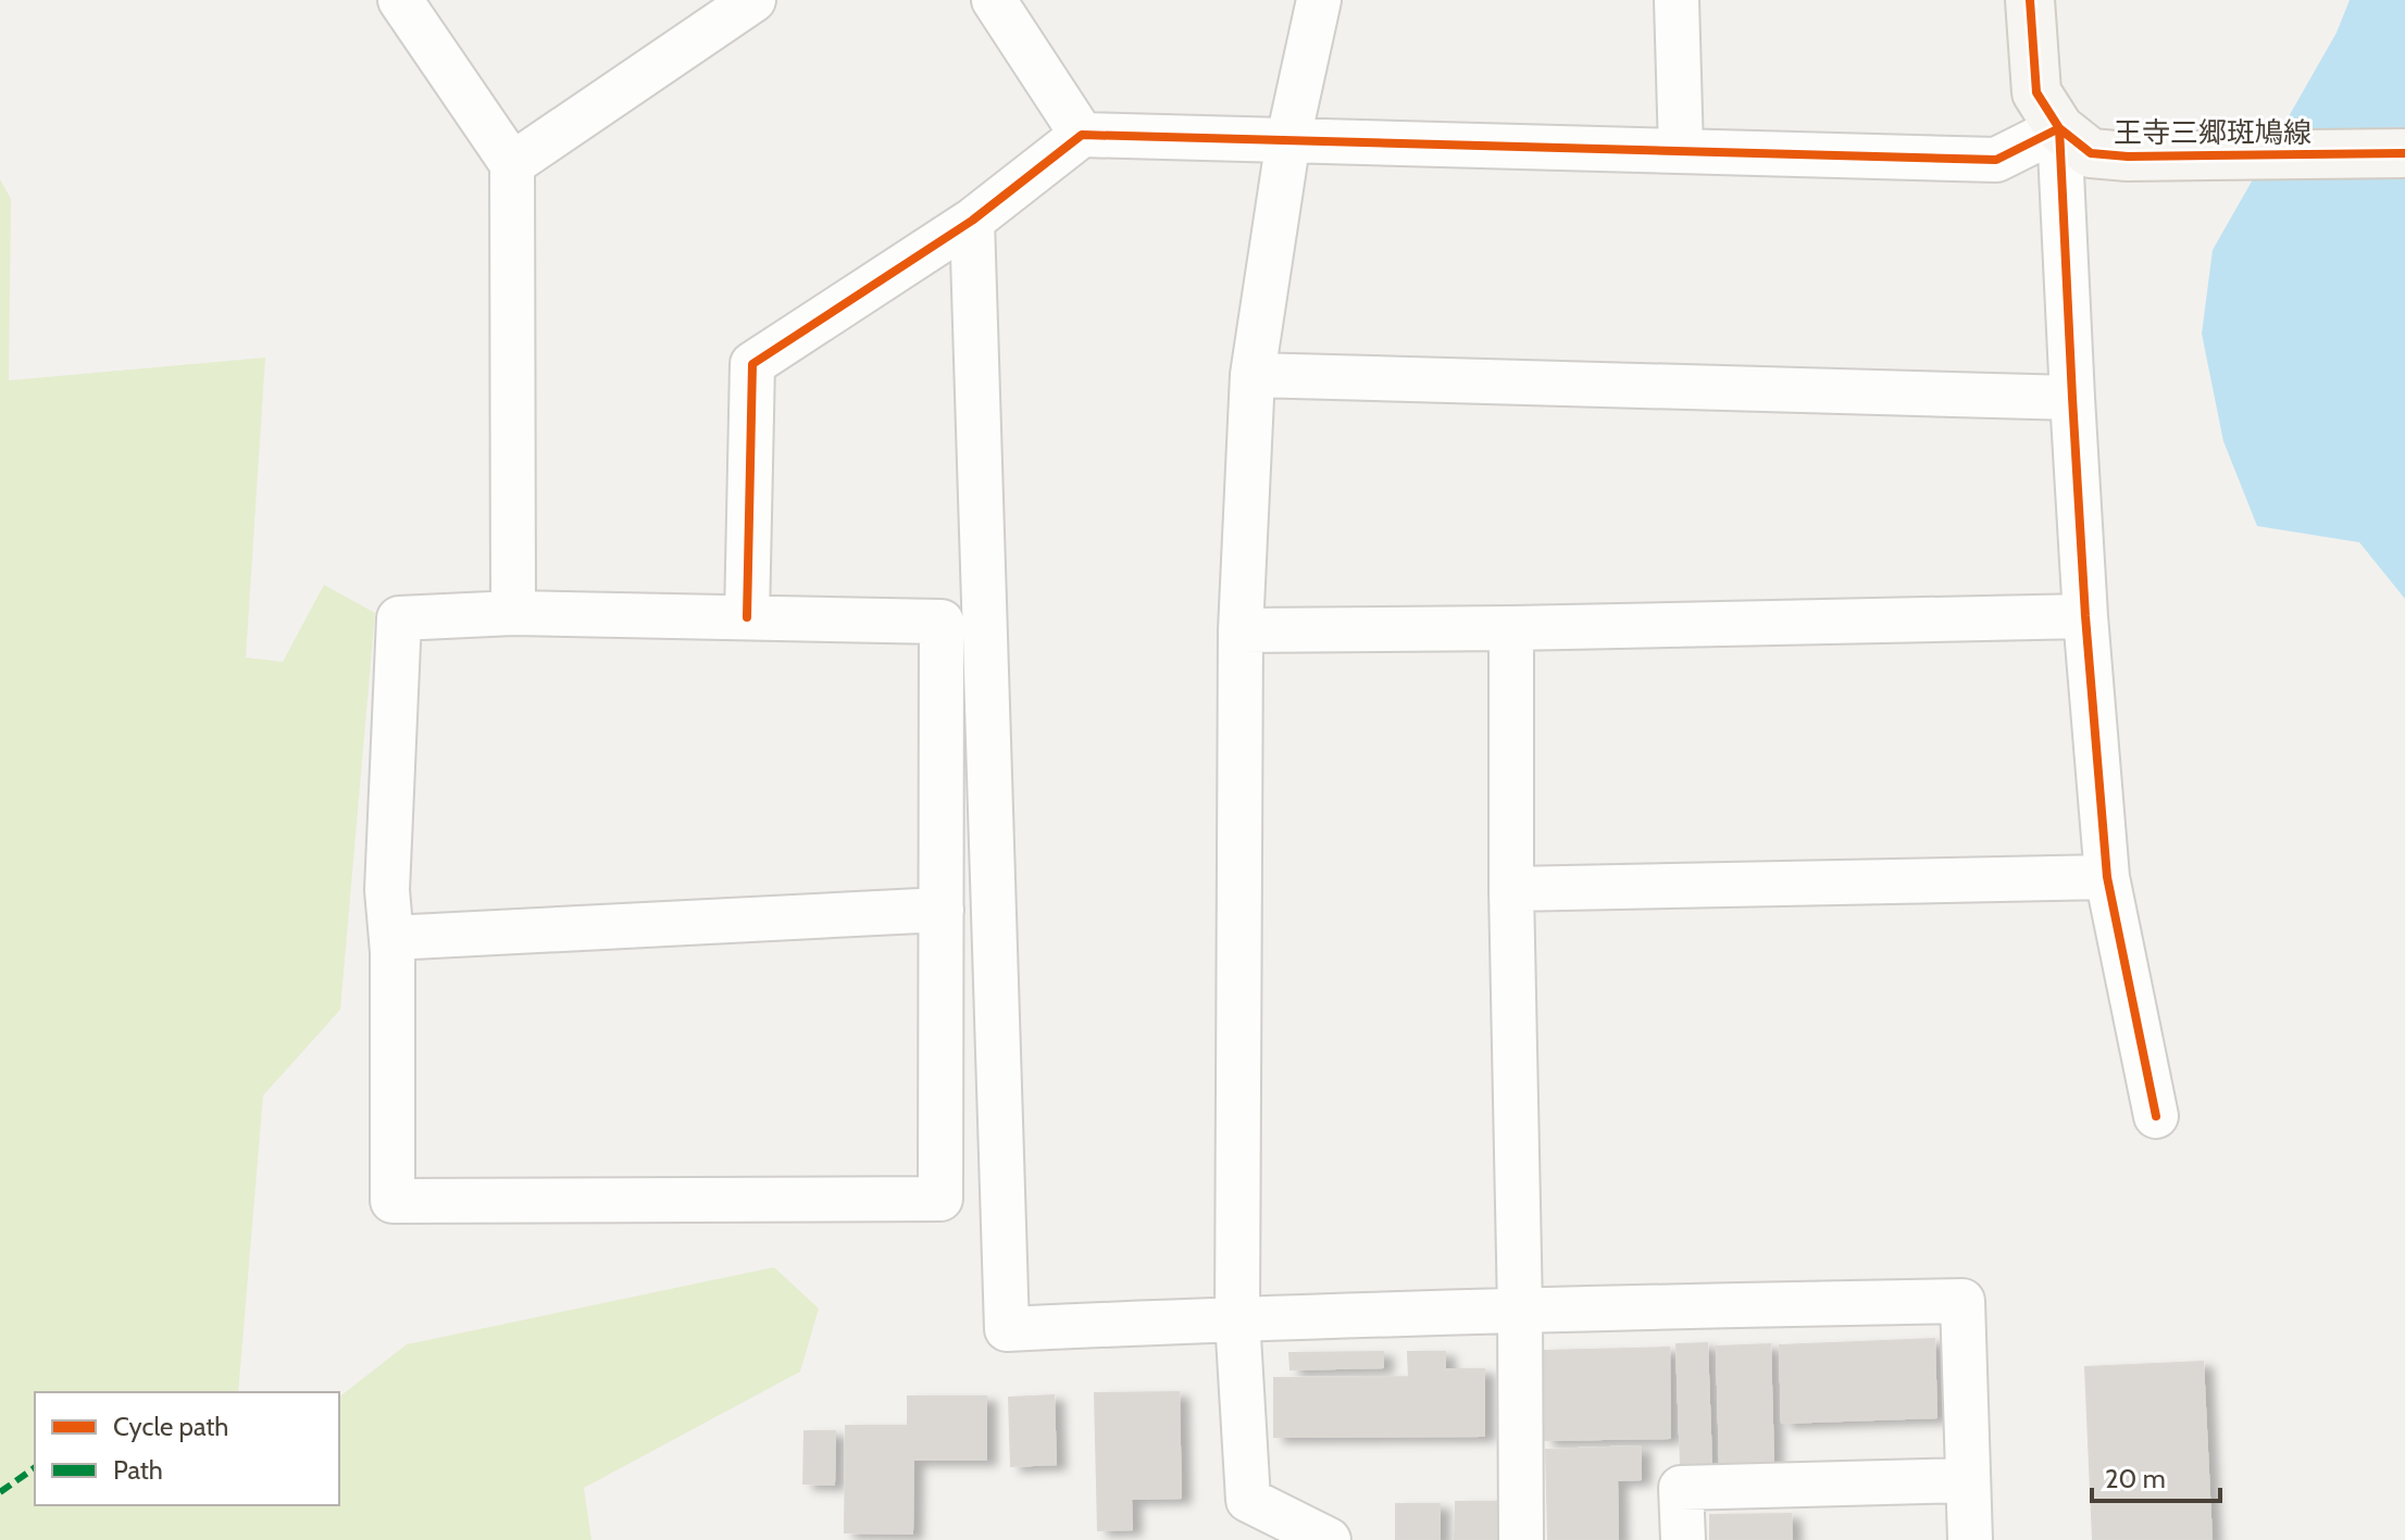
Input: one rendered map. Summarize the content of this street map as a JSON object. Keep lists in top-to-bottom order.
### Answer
{
  "streets": {
    "main road": ["王寺三郷斑鳩線"]
  },
  "legend": ["Cycle path", "Path"],
  "scale_bar": "20 m"
}
